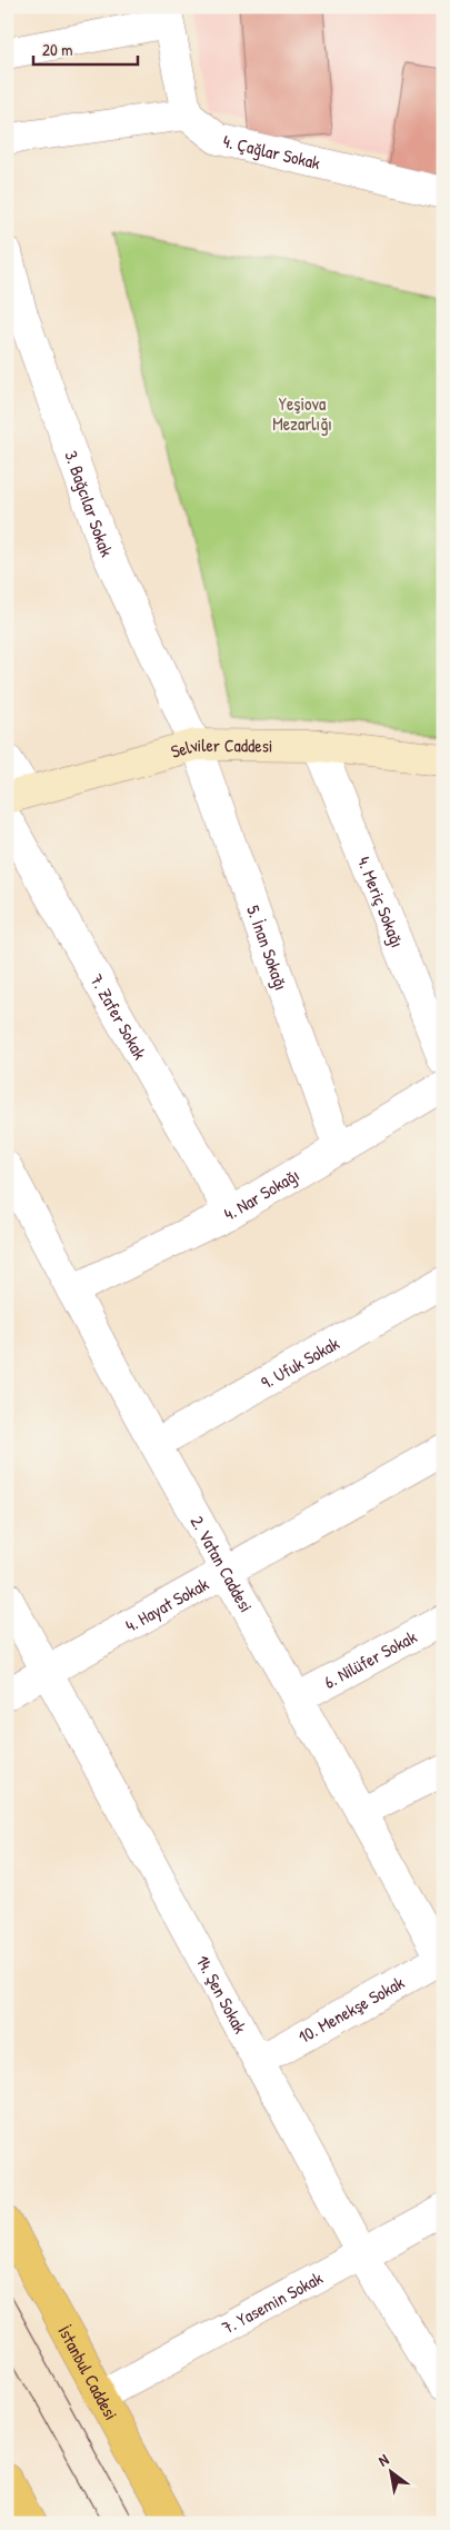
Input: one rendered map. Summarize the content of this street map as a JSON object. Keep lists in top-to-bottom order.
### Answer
{
  "streets": {
    "highway": ["İstanbul Caddesi"],
    "street": [
      "4. Çağlar Sokak",
      "3. Bağcılar Sokak",
      "Selviler Caddesi",
      "4. Meriç Sokağı",
      "5. İnan Sokağı",
      "7. Zafer Sokak",
      "4. Nar Sokağı",
      "9. Ufuk Sokak",
      "2. Vatan Caddesi",
      "4. Hayat Sokak",
      "6. Nilüfer Sokak",
      "14. Şen Sokak",
      "10. Menekşe Sokak",
      "7. Yasemin Sokak"
    ]
  },
  "crossings": [
    ["3. Bağcılar Sokak", "Selviler Caddesi"],
    ["3. Bağcılar Sokak", "5. İnan Sokağı"],
    ["Selviler Caddesi", "4. Meriç Sokağı"],
    ["Selviler Caddesi", "5. İnan Sokağı"],
    ["5. İnan Sokağı", "4. Nar Sokağı"],
    ["7. Zafer Sokak", "4. Nar Sokağı"],
    ["4. Nar Sokağı", "2. Vatan Caddesi"],
    ["9. Ufuk Sokak", "2. Vatan Caddesi"],
    ["2. Vatan Caddesi", "4. Hayat Sokak"],
    ["2. Vatan Caddesi", "6. Nilüfer Sokak"],
    ["2. Vatan Caddesi", "10. Menekşe Sokak"],
    ["4. Hayat Sokak", "14. Şen Sokak"],
    ["14. Şen Sokak", "10. Menekşe Sokak"],
    ["14. Şen Sokak", "7. Yasemin Sokak"],
    ["7. Yasemin Sokak", "İstanbul Caddesi"]
  ],
  "parks": ["Yeşiova Mezarlığı"],
  "scale_bar": "20 m",
  "north": "top left"
}
